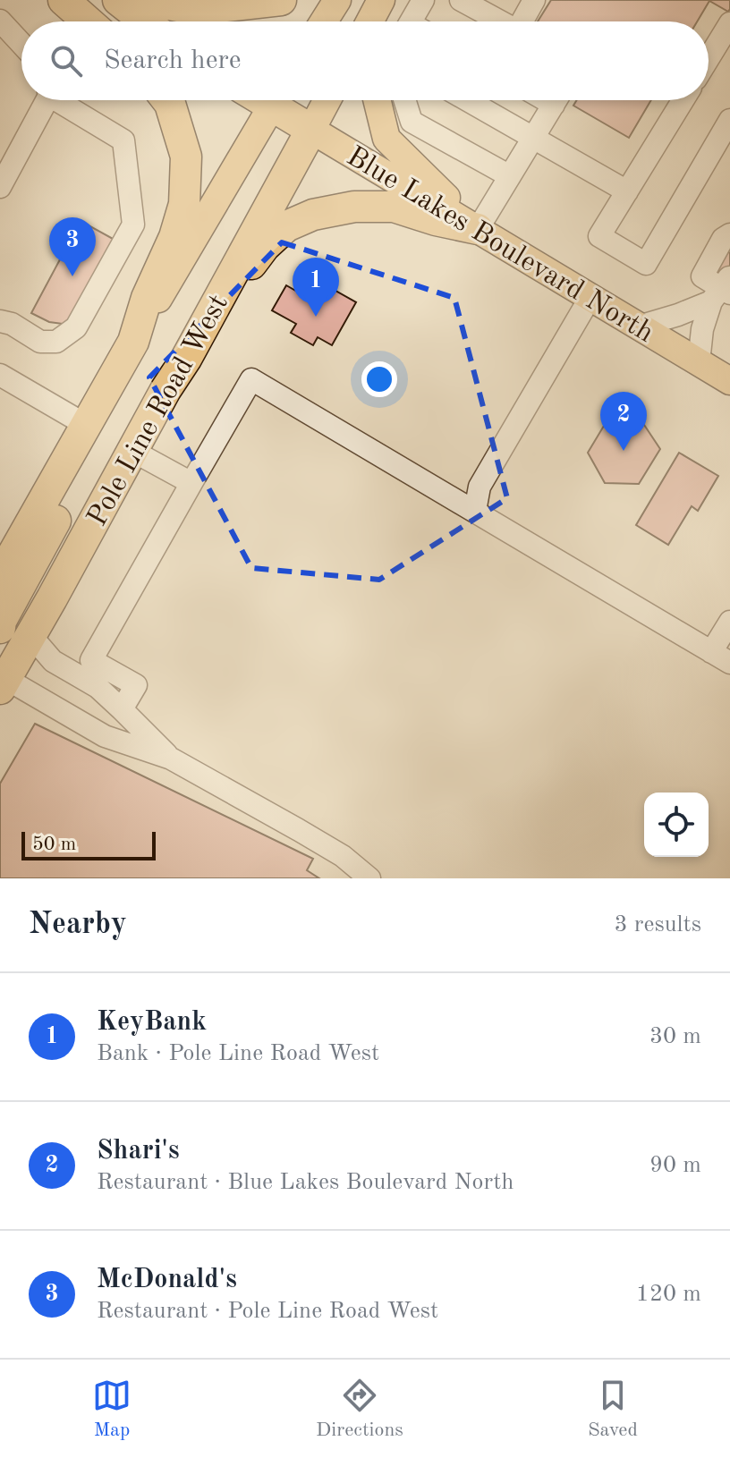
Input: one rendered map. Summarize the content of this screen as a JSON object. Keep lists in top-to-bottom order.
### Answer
{
  "streets": {
    "highway": ["Blue Lakes Boulevard North", "Pole Line Road West"]
  },
  "crossings": [
    ["Blue Lakes Boulevard North", "Pole Line Road West"]
  ],
  "scale_bar": "50 m",
  "page": {
    "search": "Search here",
    "pins": ["3", "1", "2"],
    "scale": "50 m",
    "heading": ["Nearby", "3 results"],
    "list": [
      {
        "mark": "1",
        "name": "KeyBank",
        "note": "Bank · Pole Line Road West",
        "value": "30 m"
      },
      {
        "mark": "2",
        "name": "Shari's",
        "note": "Restaurant · Blue Lakes Boulevard North",
        "value": "90 m"
      },
      {
        "mark": "3",
        "name": "McDonald's",
        "note": "Restaurant · Pole Line Road West",
        "value": "120 m"
      }
    ],
    "nav": ["Map", "Directions", "Saved"]
  }
}
